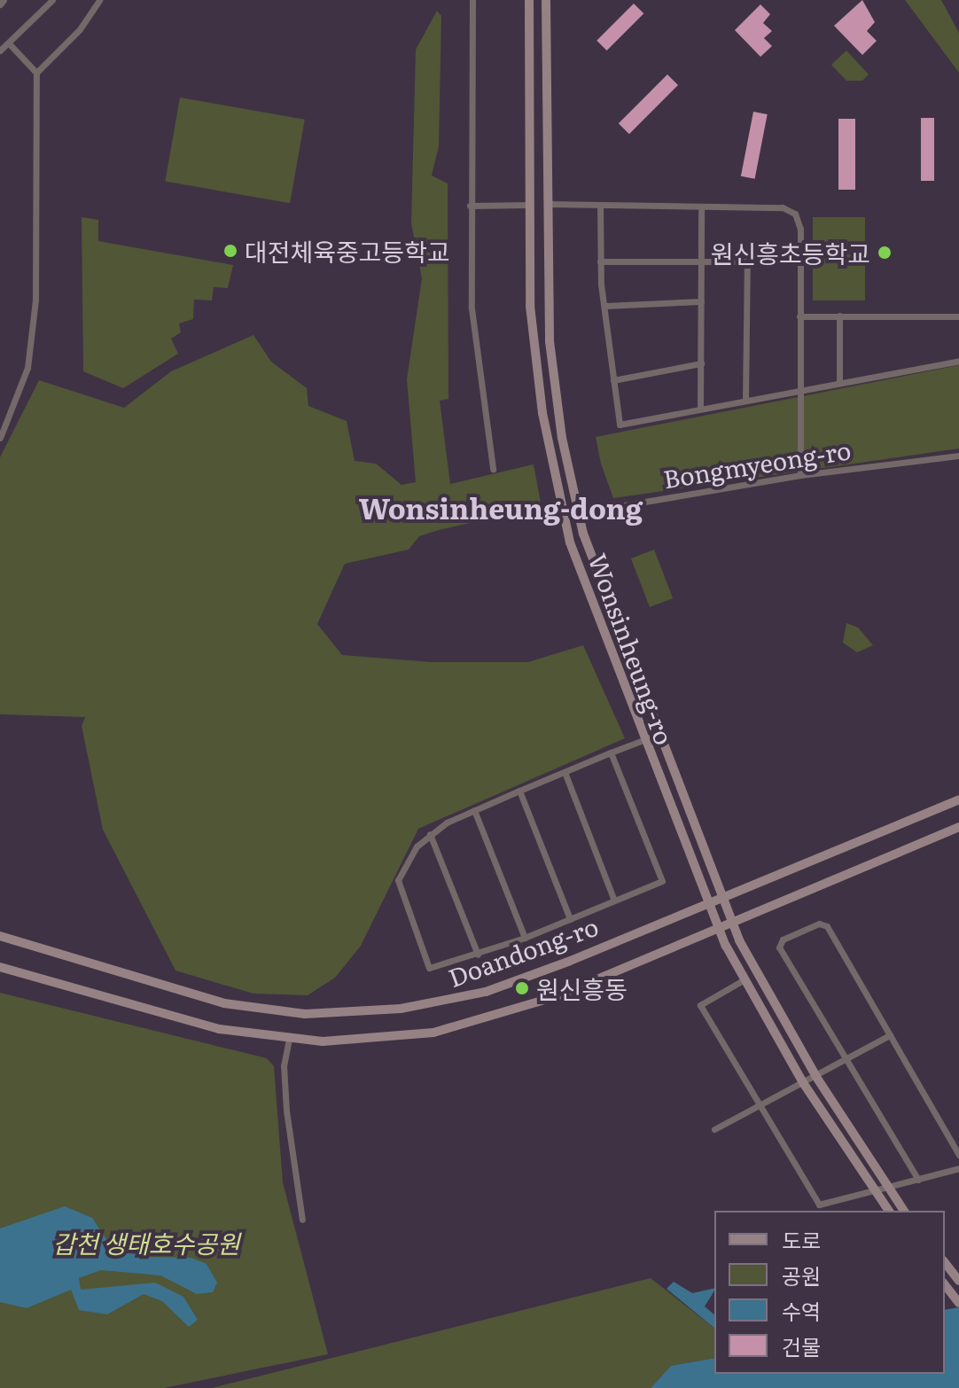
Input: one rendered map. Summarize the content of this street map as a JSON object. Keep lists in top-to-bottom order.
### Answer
{
  "streets": {
    "street": ["Bongmyeong-ro", "Wonsinheung-ro", "Doandong-ro"]
  },
  "crossings": [
    ["Bongmyeong-ro", "Wonsinheung-ro"],
    ["Wonsinheung-ro", "Doandong-ro"]
  ],
  "districts": ["Wonsinheung-dong"],
  "parks": ["갑천 생태호수공원"],
  "places": ["대전체육중고등학교", "원신흥초등학교", "원신흥동"],
  "legend": [
    "도로",
    "공원",
    "수역",
    "건물"
  ]
}
